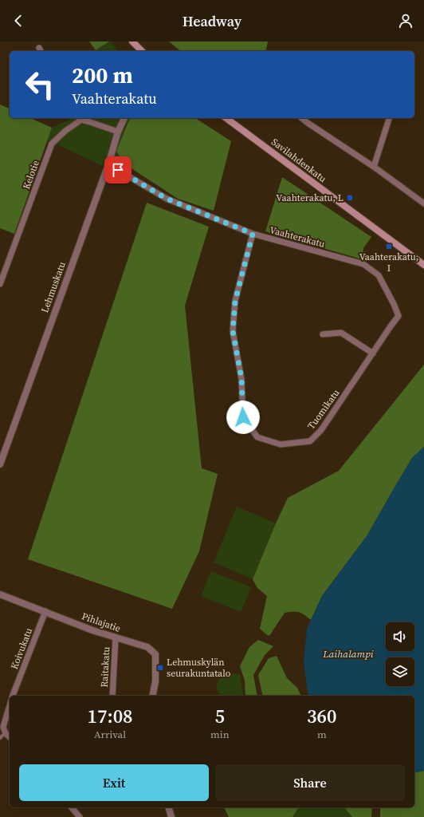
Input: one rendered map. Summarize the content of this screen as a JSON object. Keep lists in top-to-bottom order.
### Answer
{
  "streets": {
    "main road": ["Savilahdenkatu"],
    "street": [
      "Kelotie",
      "Vaahterakatu",
      "Lehmuskatu",
      "Tuomikatu",
      "Pihlajatie",
      "Koivukatu",
      "Raitakatu"
    ]
  },
  "crossings": [
    ["Kelotie", "Lehmuskatu"],
    ["Vaahterakatu", "Lehmuskatu"],
    ["Vaahterakatu", "Tuomikatu"],
    ["Pihlajatie", "Koivukatu"],
    ["Pihlajatie", "Raitakatu"]
  ],
  "water": ["Laihalampi"],
  "places": {
    "transit": ["Vaahterakatu, L", "Vaahterakatu, I", "Lehmuskylän seurakuntatalo"]
  },
  "page": {
    "header": "Headway",
    "turn": ["200 m", "Vaahterakatu"],
    "eta": [
      "17:08",
      "Arrival",
      "5",
      "min",
      "360",
      "m"
    ],
    "buttons": ["Exit", "Share"]
  }
}
